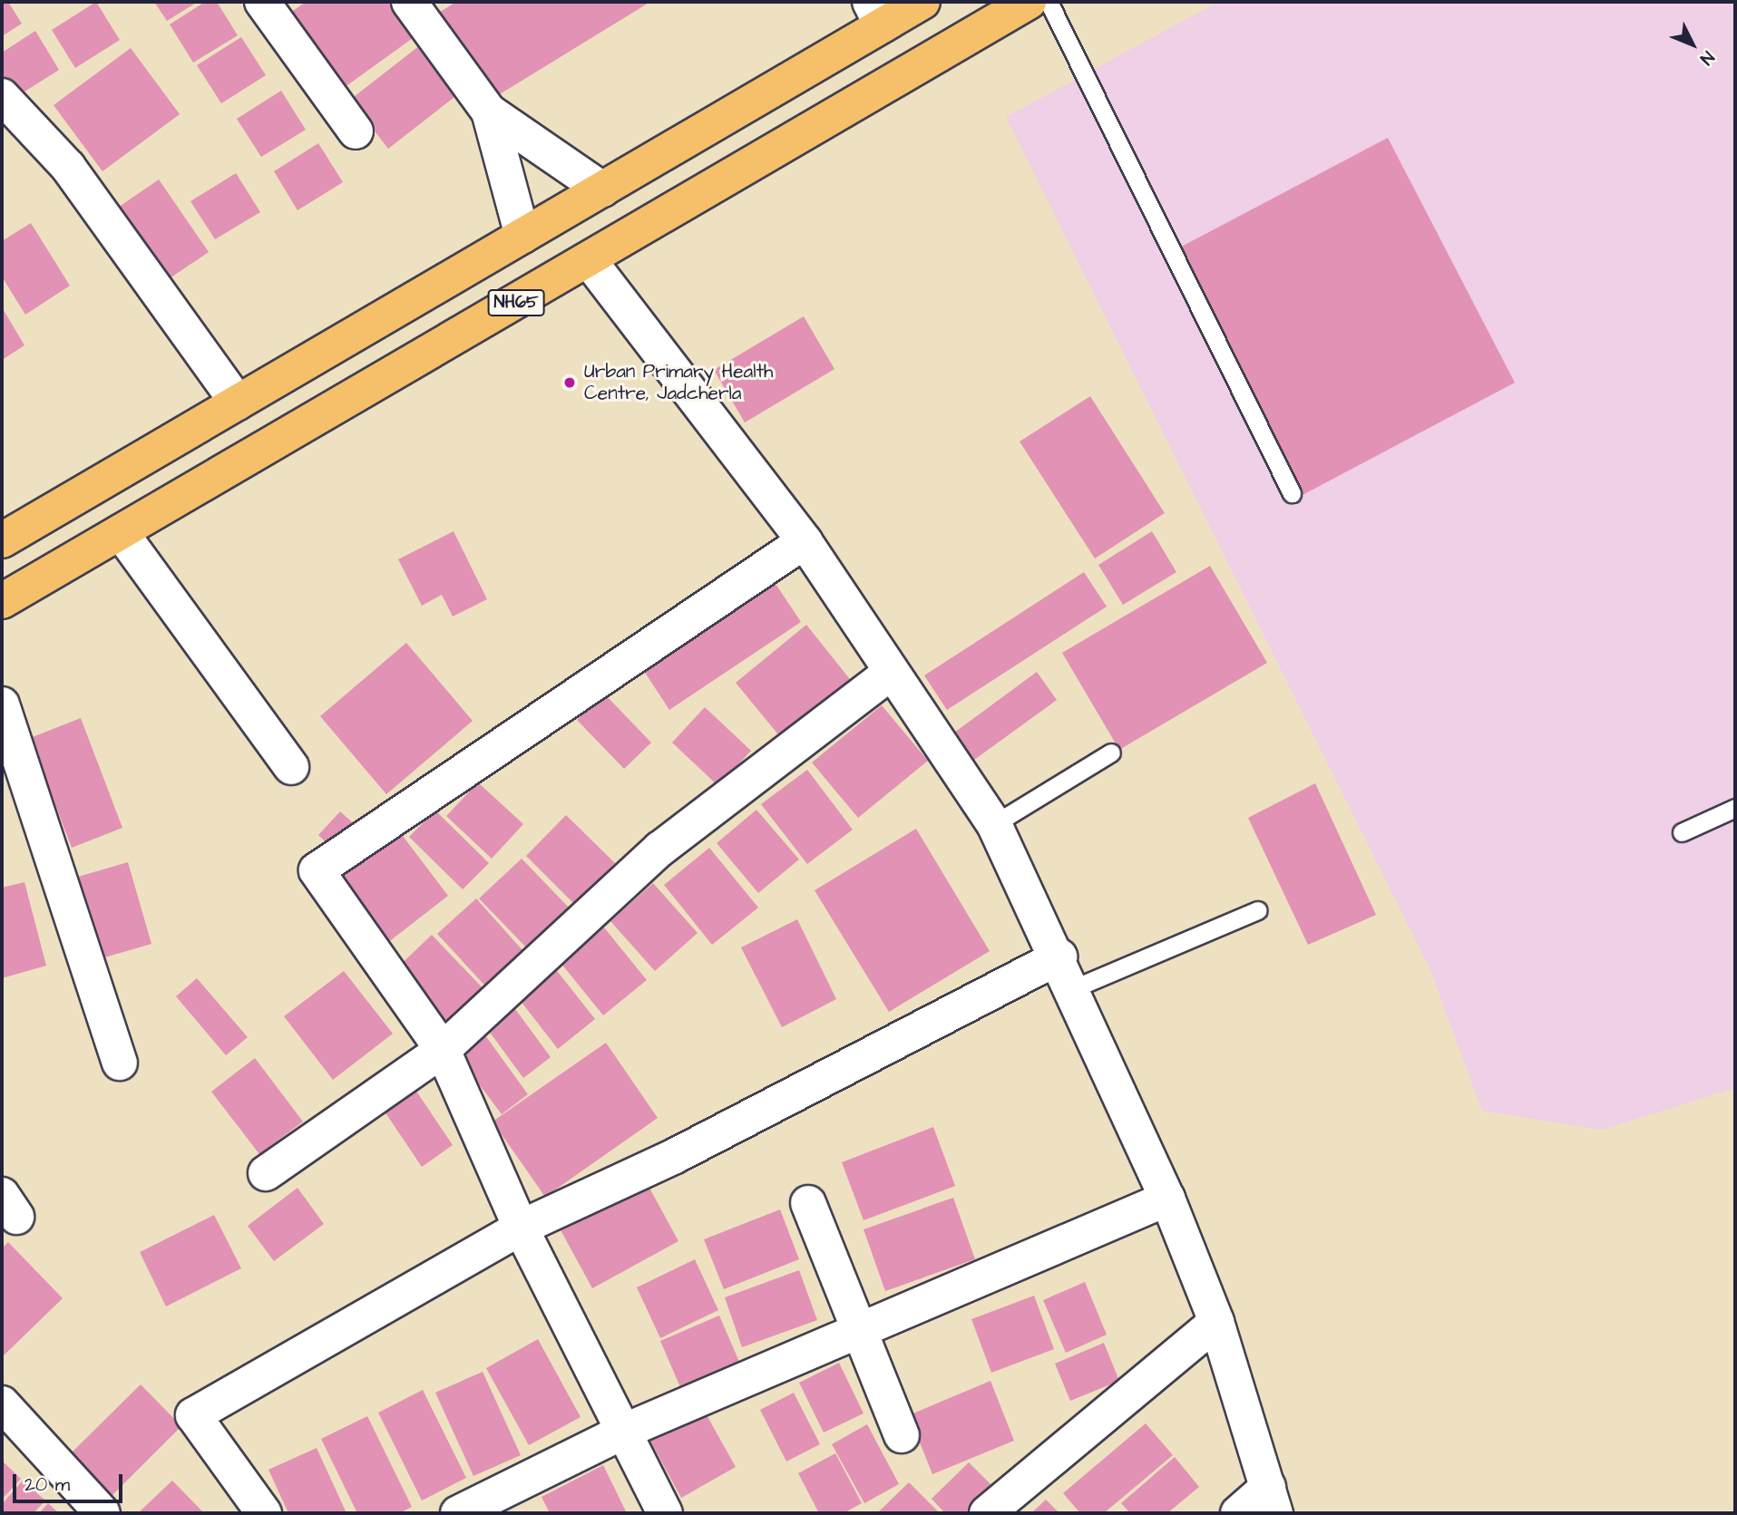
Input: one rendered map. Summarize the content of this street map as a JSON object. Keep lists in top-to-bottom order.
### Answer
{
  "streets": {
    "highway": ["NH65"]
  },
  "places": ["Urban Primary Health Centre, Jadcherla"],
  "scale_bar": "20 m",
  "north": "bottom right"
}
